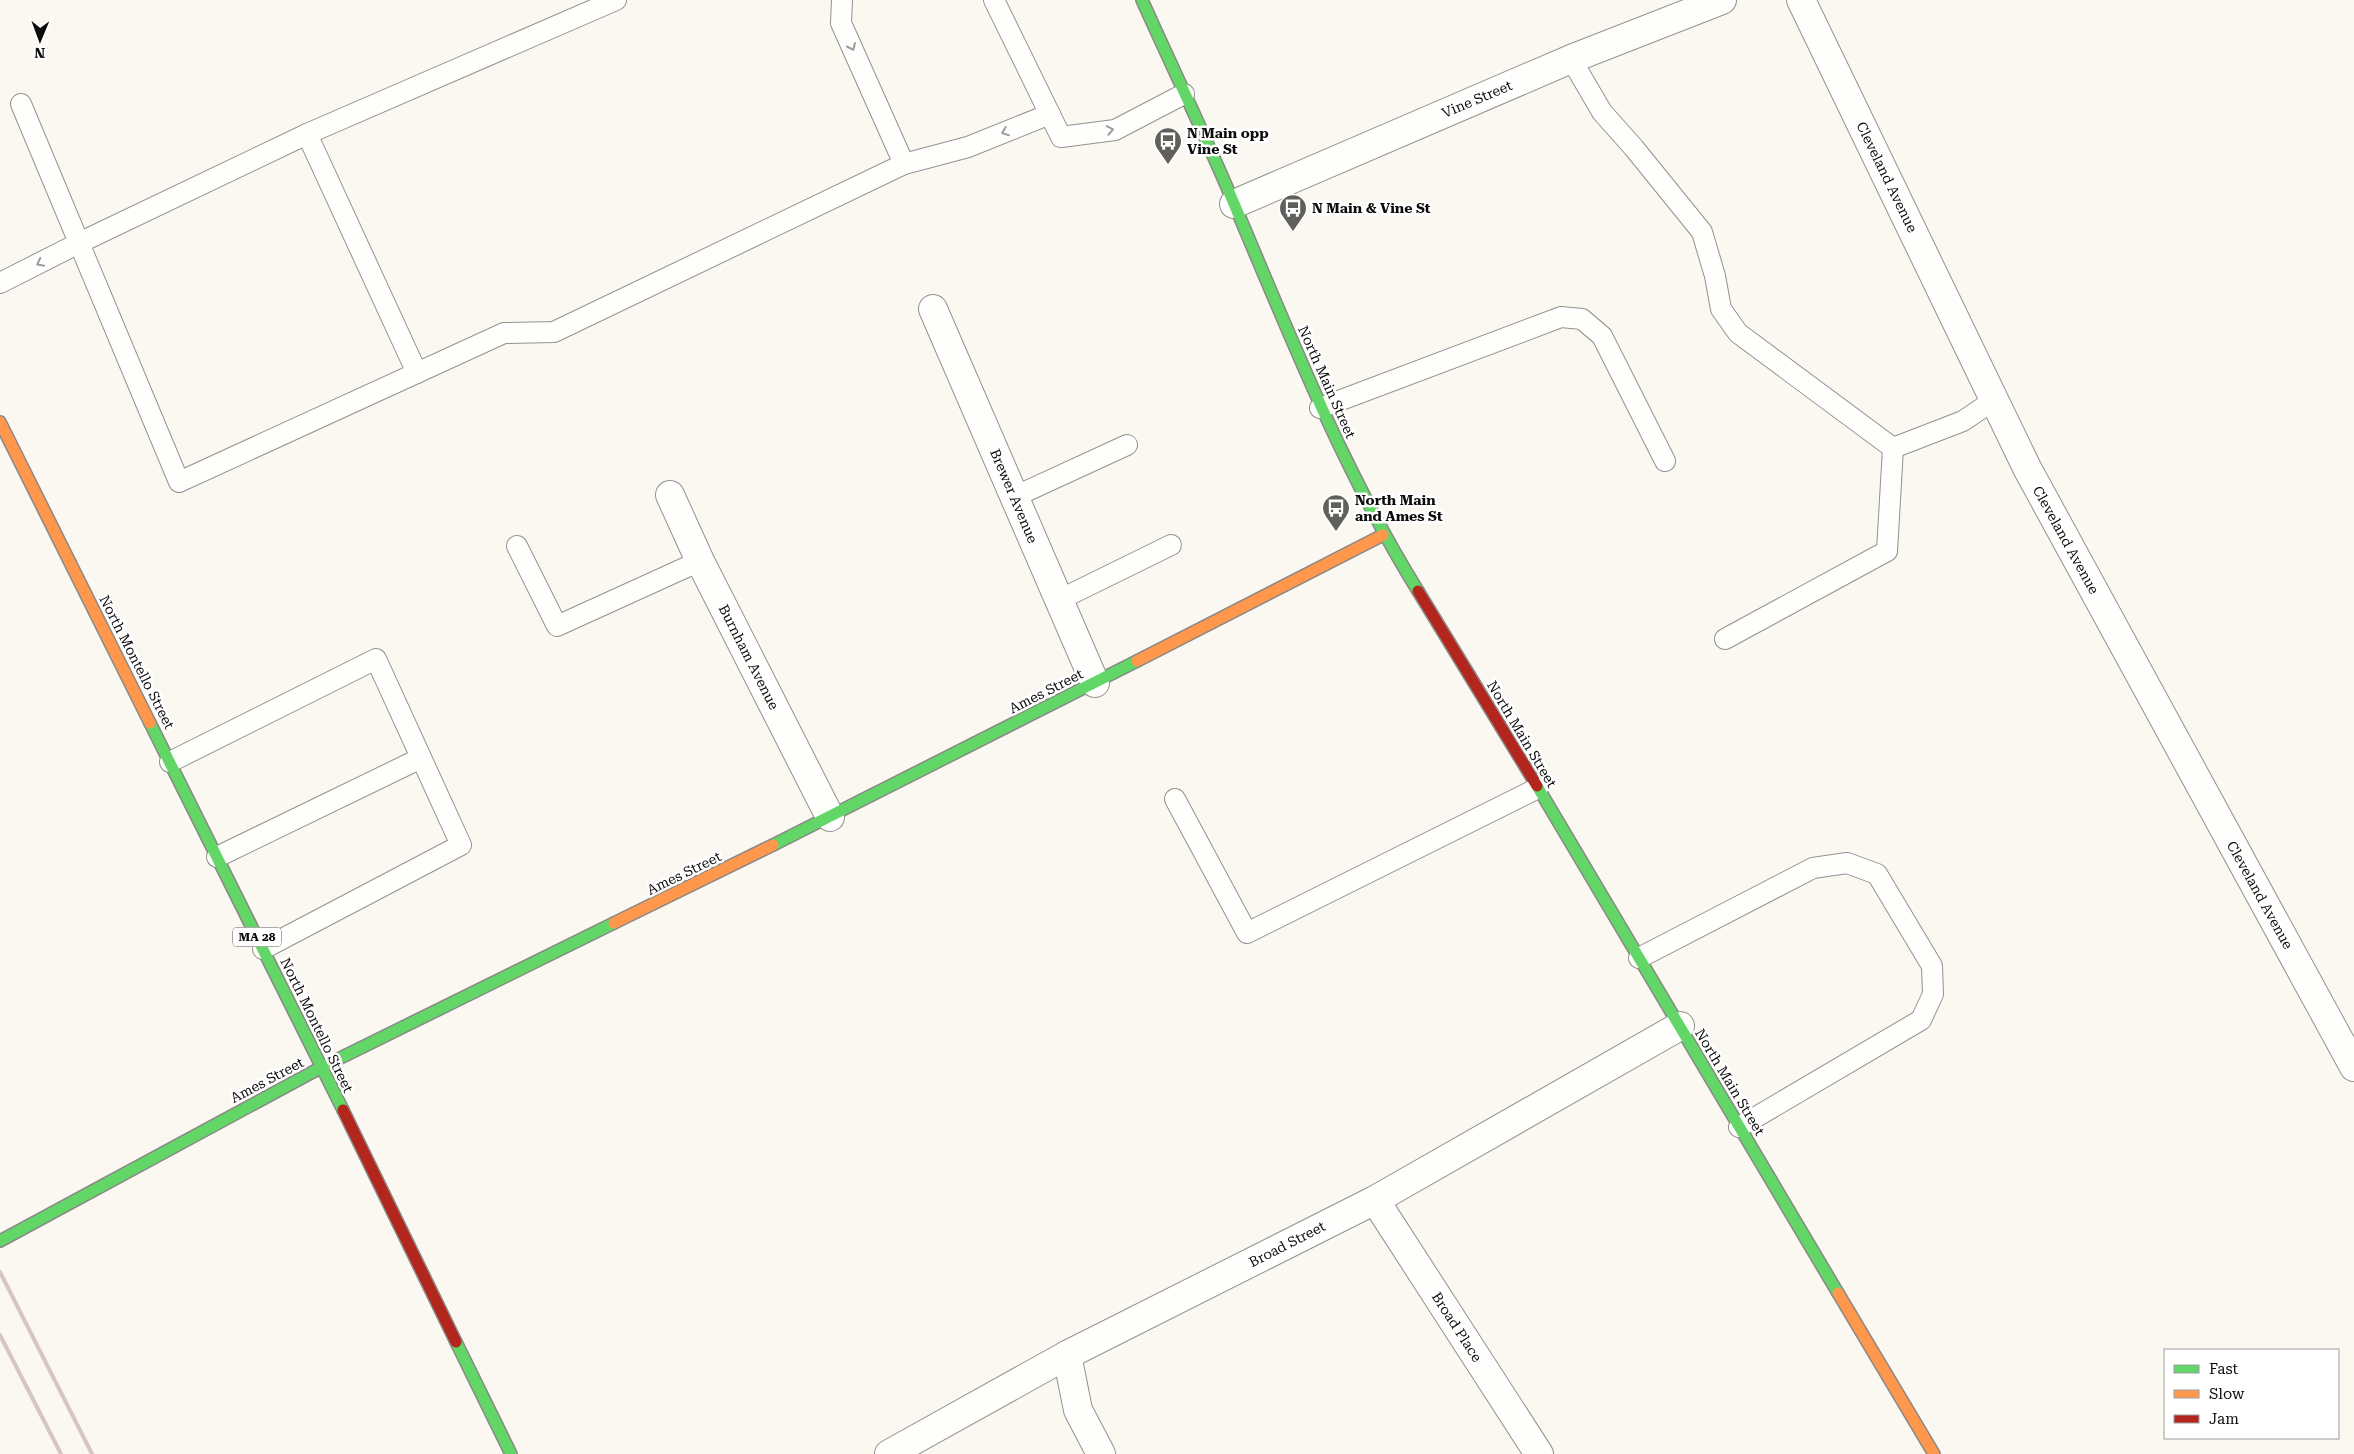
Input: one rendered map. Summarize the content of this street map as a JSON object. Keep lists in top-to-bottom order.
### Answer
{
  "streets": {
    "main road": [
      "North Main Street",
      "North Montello Street",
      "Ames Street",
      "MA 28"
    ],
    "street": [
      "Vine Street",
      "Cleveland Avenue",
      "Brewer Avenue",
      "Burnham Avenue",
      "Broad Street",
      "Broad Place"
    ]
  },
  "crossings": [
    ["Vine Street", "North Main Street"],
    ["North Main Street", "Ames Street"],
    ["North Main Street", "Broad Street"],
    ["Brewer Avenue", "Ames Street"],
    ["Burnham Avenue", "Ames Street"],
    ["North Montello Street", "Ames Street"],
    ["Broad Street", "Broad Place"]
  ],
  "places": {
    "bus stop": ["N Main opp Vine St", "N Main & Vine St", "North Main and Ames St"]
  },
  "legend": ["Fast", "Slow", "Jam"],
  "north": "bottom"
}
